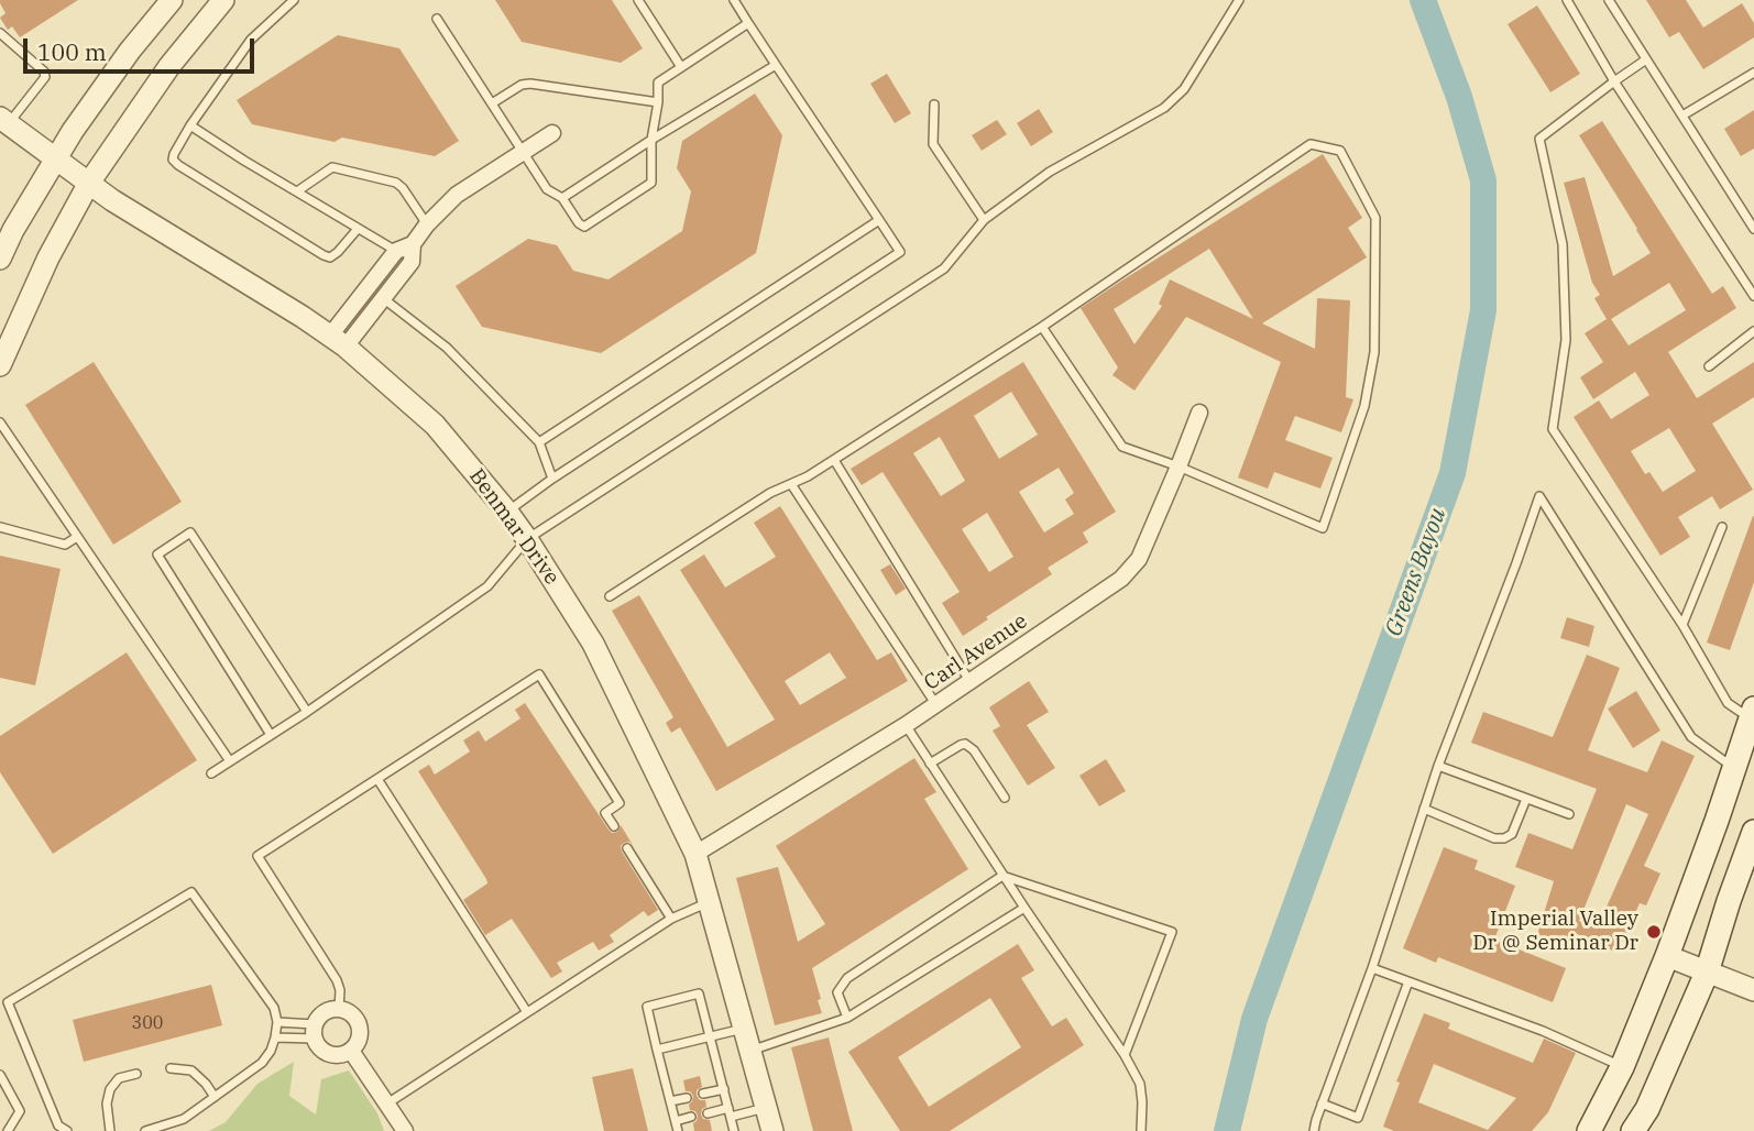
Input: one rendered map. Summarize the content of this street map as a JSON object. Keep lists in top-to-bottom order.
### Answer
{
  "streets": {
    "street": ["Benmar Drive", "Carl Avenue"]
  },
  "crossings": [
    ["Benmar Drive", "Carl Avenue"]
  ],
  "water": ["Greens Bayou"],
  "places": ["Imperial Valley Dr @ Seminar Dr"],
  "house_numbers": ["300"],
  "scale_bar": "100 m"
}
